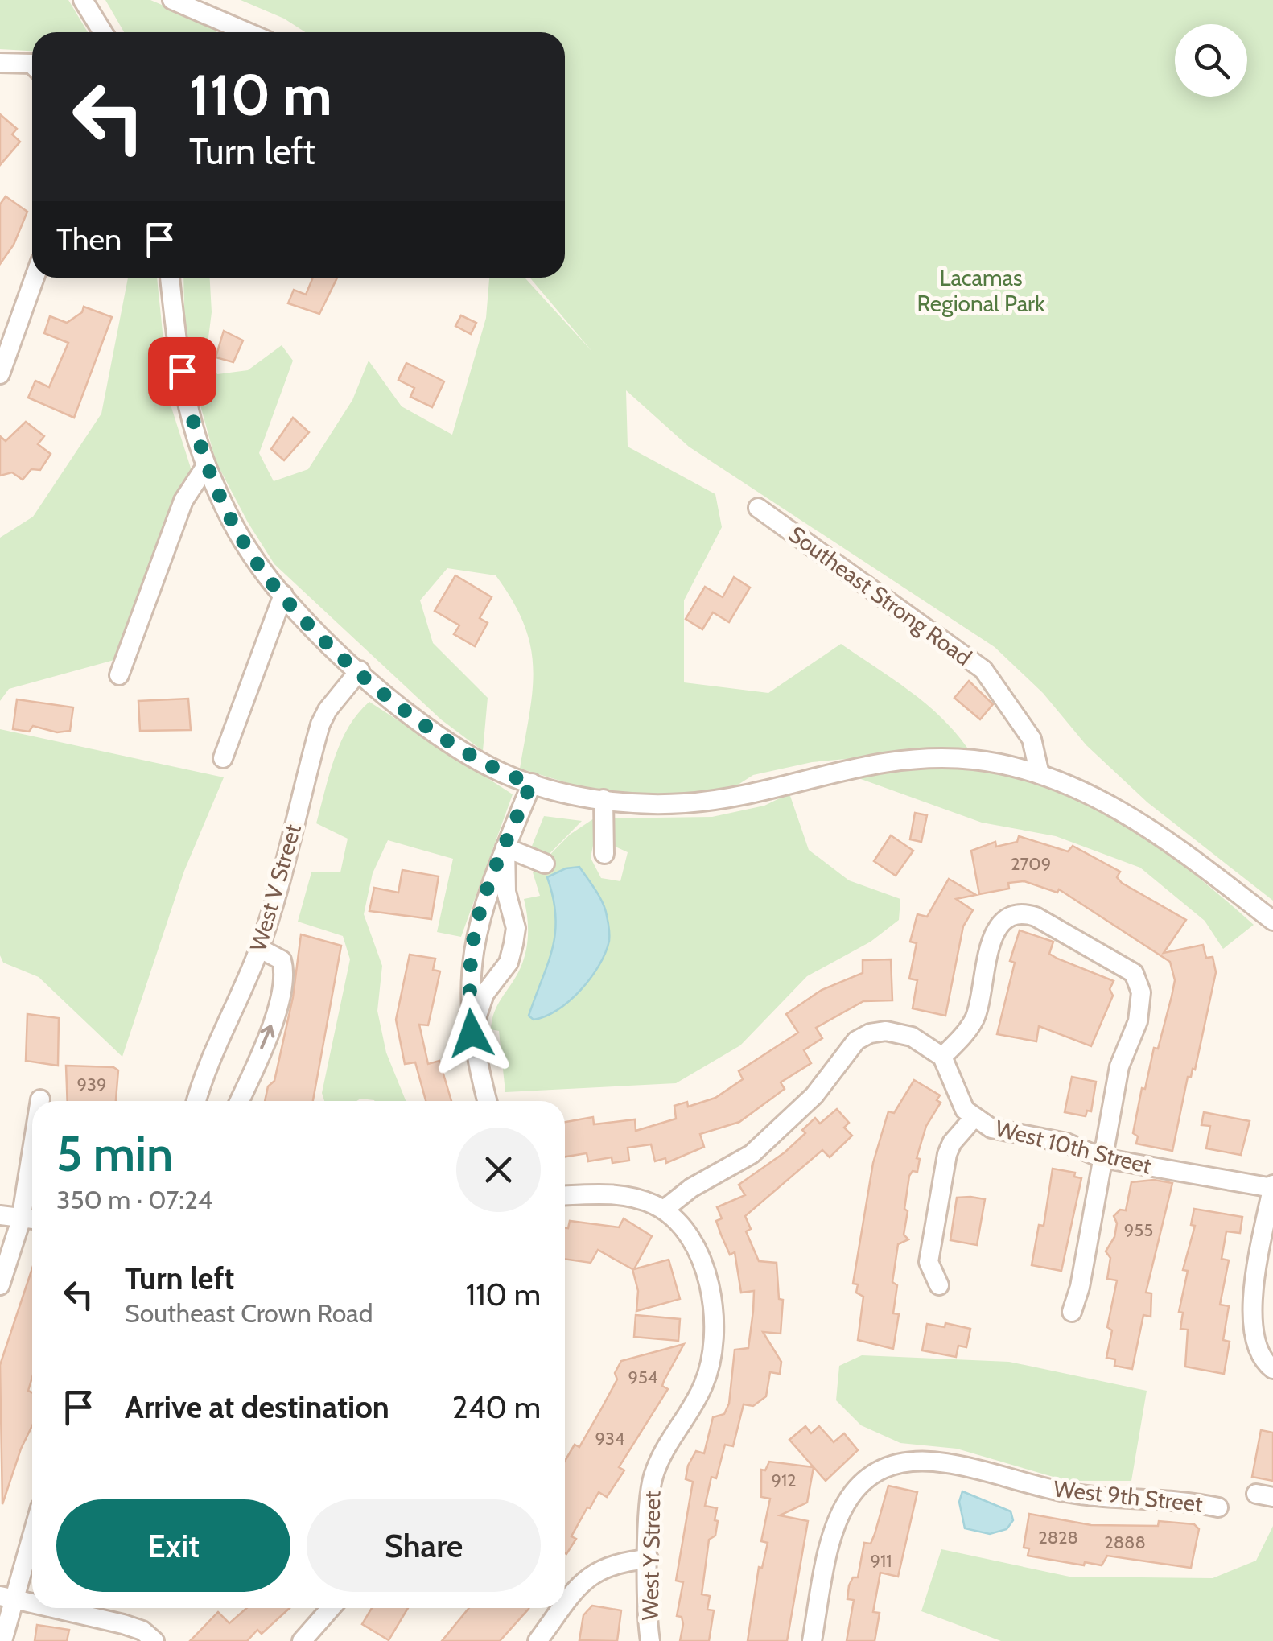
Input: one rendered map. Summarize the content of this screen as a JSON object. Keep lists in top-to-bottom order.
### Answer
{
  "streets": {
    "street": [
      "Southeast Strong Road",
      "West V Street",
      "West 10th Street",
      "West 9th Street",
      "West Y Street"
    ]
  },
  "parks": ["Lacamas Regional Park"],
  "house_numbers": [
    "2709",
    "939",
    "955",
    "954",
    "934",
    "912",
    "2828",
    "2888",
    "911"
  ],
  "page": {
    "turn": ["110 m", "Turn left"],
    "then": "Then",
    "heading": ["5 min", "350 m · 07:24"],
    "list": [
      {
        "name": "Turn left",
        "note": "Southeast Crown Road",
        "value": "110 m"
      },
      {
        "name": "Arrive at destination",
        "value": "240 m"
      }
    ],
    "buttons": ["Exit", "Share"]
  }
}
